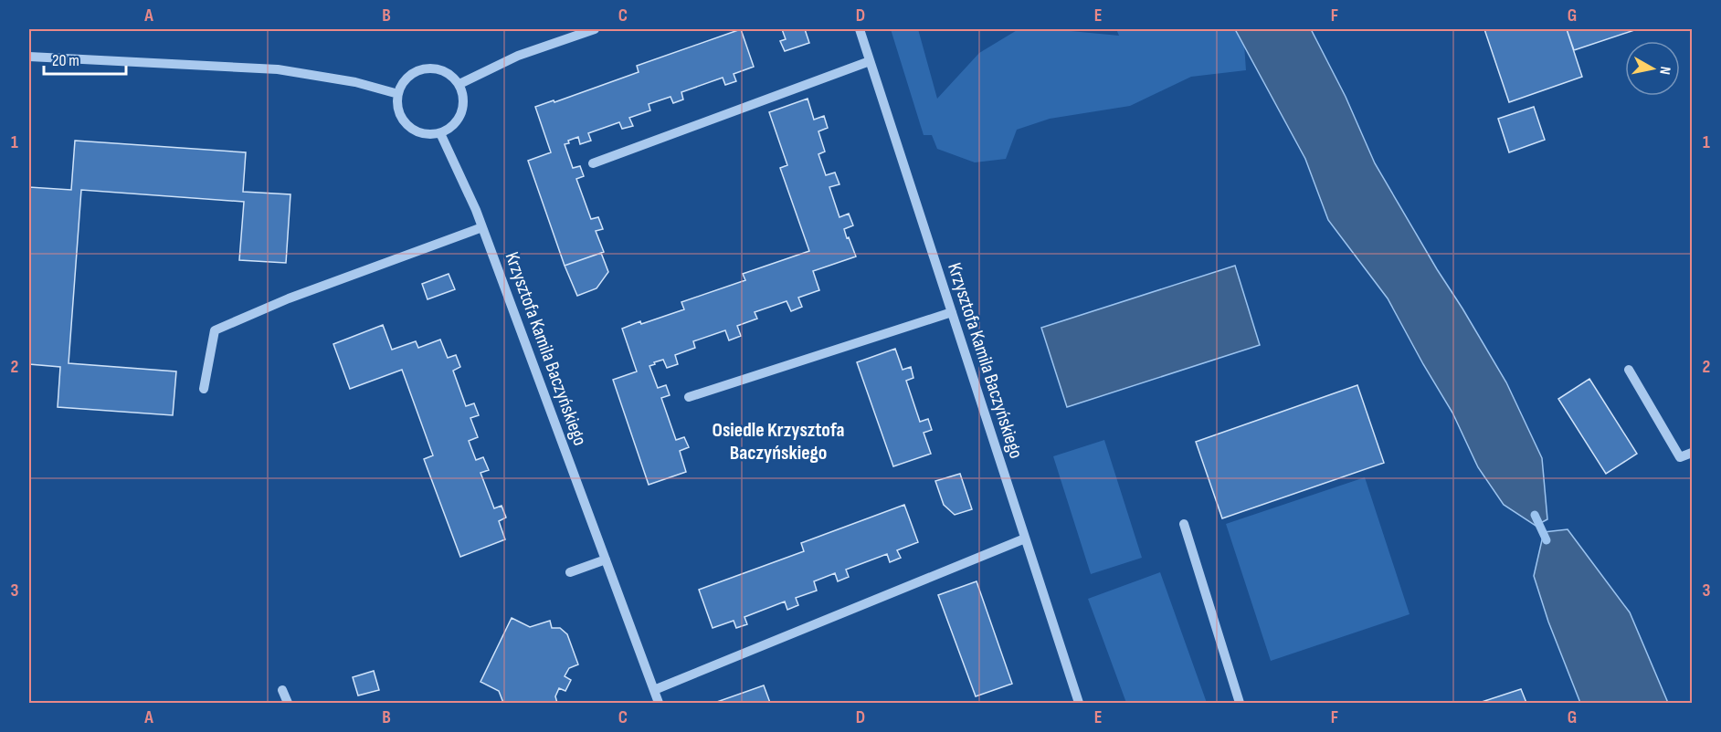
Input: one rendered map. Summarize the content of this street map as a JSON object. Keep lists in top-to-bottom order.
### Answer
{
  "streets": {
    "street": ["Krzysztofa Kamila Baczyńskiego"]
  },
  "districts": ["Osiedle Krzysztofa Baczyńskiego"],
  "scale_bar": "20 m",
  "north": "right",
  "grid": {
    "columns": [
      "A",
      "B",
      "C",
      "D",
      "E",
      "F",
      "G"
    ],
    "rows": ["1", "2", "3"]
  }
}
